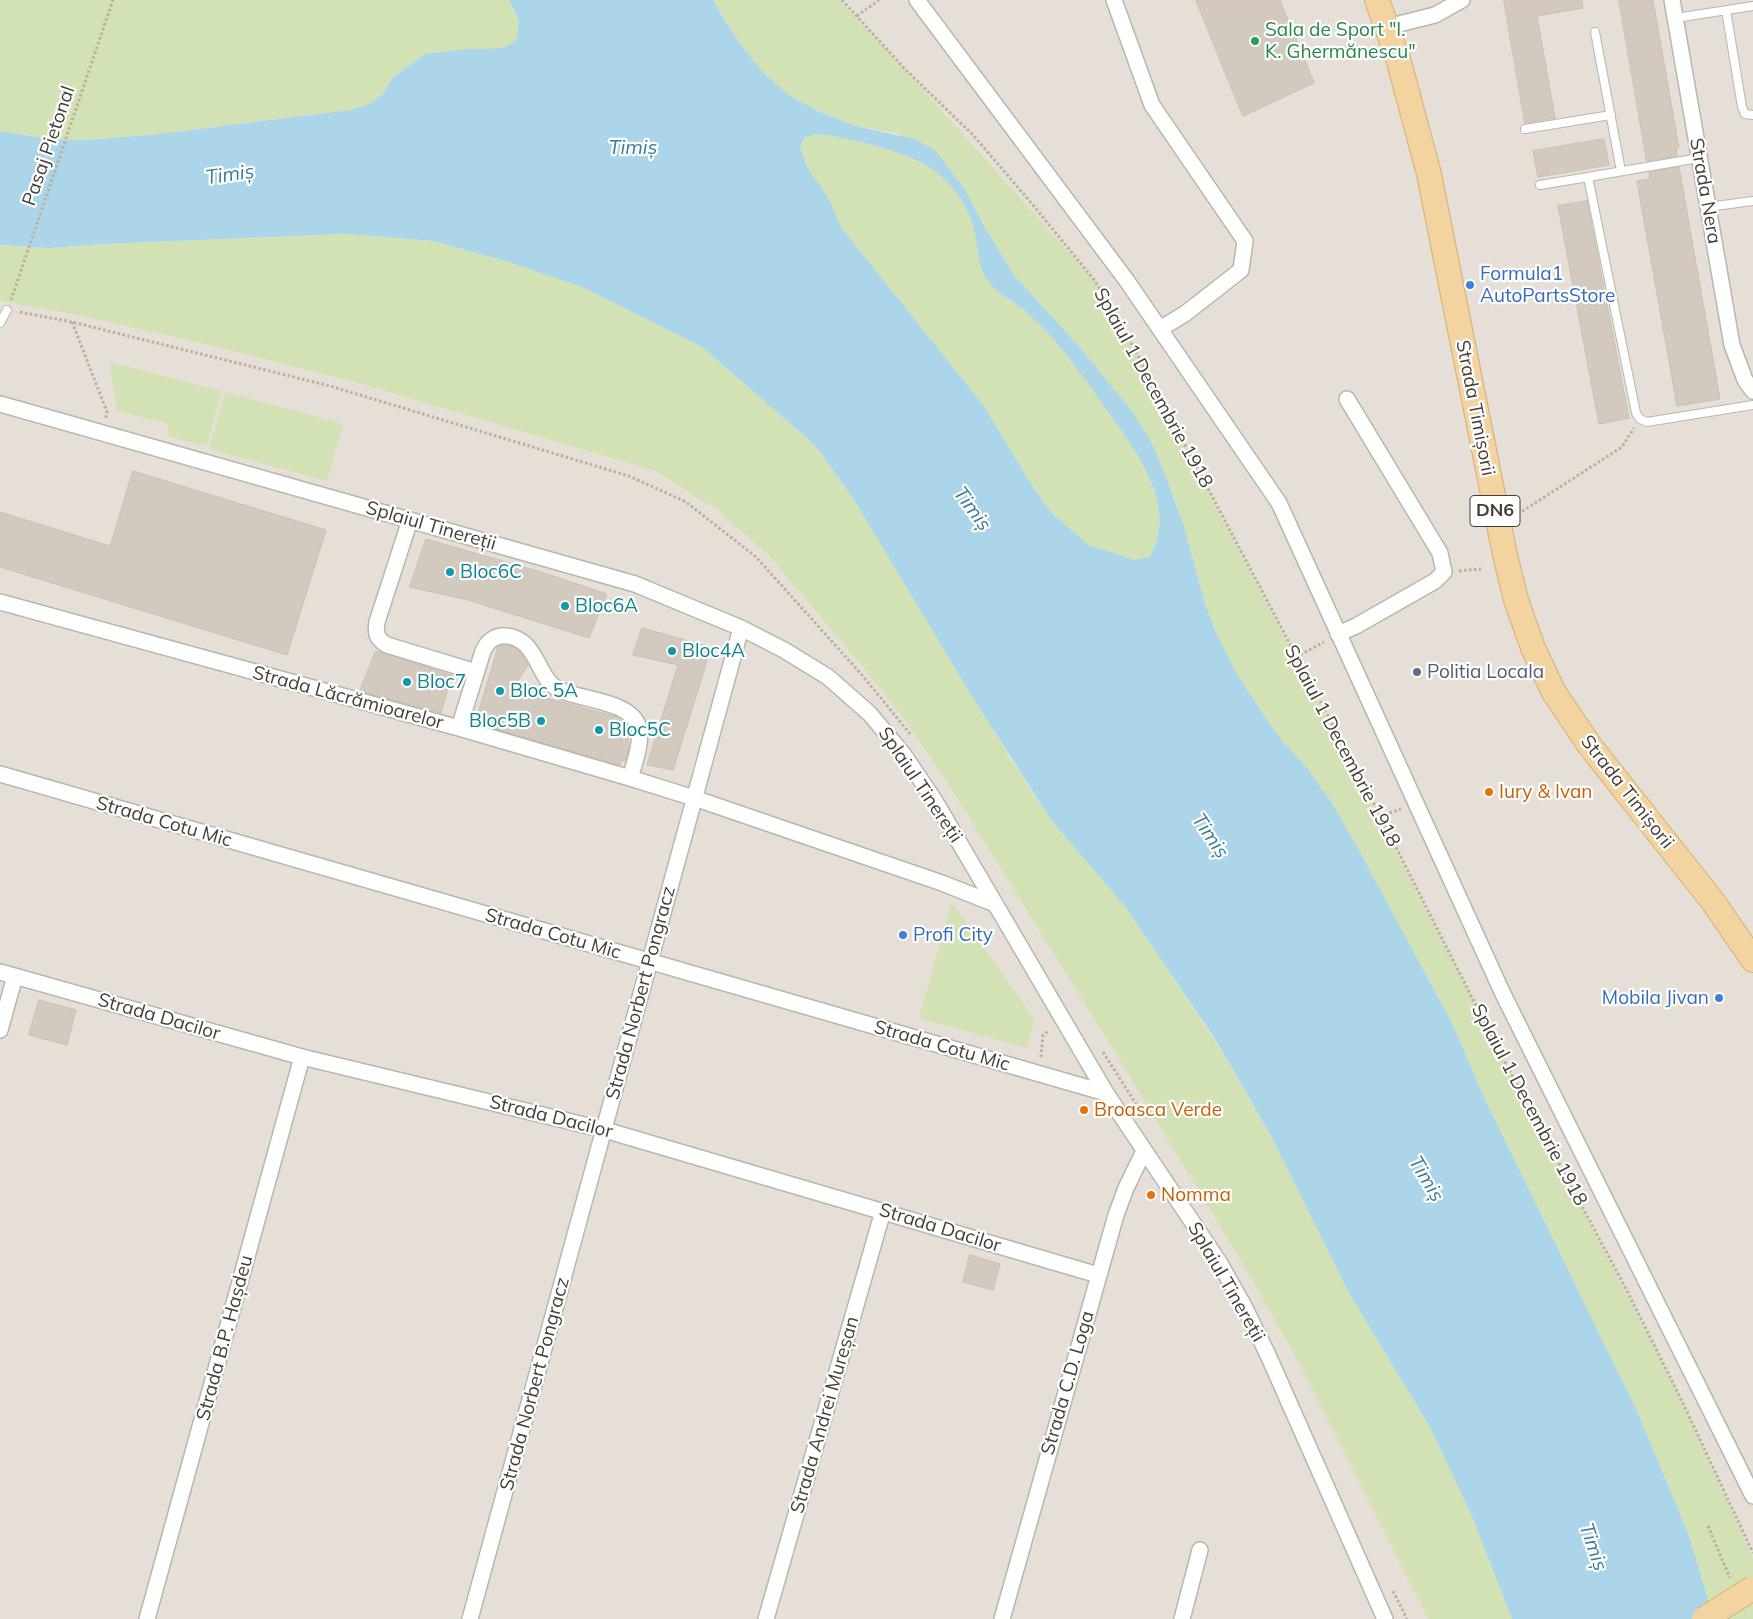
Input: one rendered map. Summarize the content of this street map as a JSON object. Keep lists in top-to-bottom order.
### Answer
{
  "streets": {
    "main road": ["Strada Timișorii", "DN6"],
    "street": [
      "Strada Nera",
      "Splaiul 1 Decembrie 1918",
      "Splaiul Tinereții",
      "Strada Lăcrămioarelor",
      "Strada Cotu Mic",
      "Strada Norbert Pongracz",
      "Strada Dacilor",
      "Strada B.P. Hașdeu",
      "Strada C.D. Loga",
      "Strada Andrei Mureșan"
    ],
    "path": ["Pasaj Pietonal"]
  },
  "crossings": [
    ["Splaiul Tinereții", "Strada Lăcrămioarelor"],
    ["Splaiul Tinereții", "Strada Cotu Mic"],
    ["Splaiul Tinereții", "Strada Norbert Pongracz"],
    ["Splaiul Tinereții", "Strada C.D. Loga"],
    ["Strada Lăcrămioarelor", "Strada Norbert Pongracz"],
    ["Strada Cotu Mic", "Strada Norbert Pongracz"],
    ["Strada Norbert Pongracz", "Strada Dacilor"],
    ["Strada Dacilor", "Strada B.P. Hașdeu"],
    ["Strada Dacilor", "Strada C.D. Loga"],
    ["Strada Dacilor", "Strada Andrei Mureșan"]
  ],
  "water": ["Timiș"],
  "places": [
    "Sala de Sport \"I. K. Ghermănescu\"",
    "Formula1 AutoPartsStore",
    "Bloc6C",
    "Bloc6A",
    "Bloc4A",
    "Politia Locala",
    "Bloc7",
    "Bloc 5A",
    "Bloc5B",
    "Bloc5C",
    "Iury & Ivan",
    "Profi City",
    "Mobila Jivan",
    "Broasca Verde",
    "Nomma"
  ]
}
